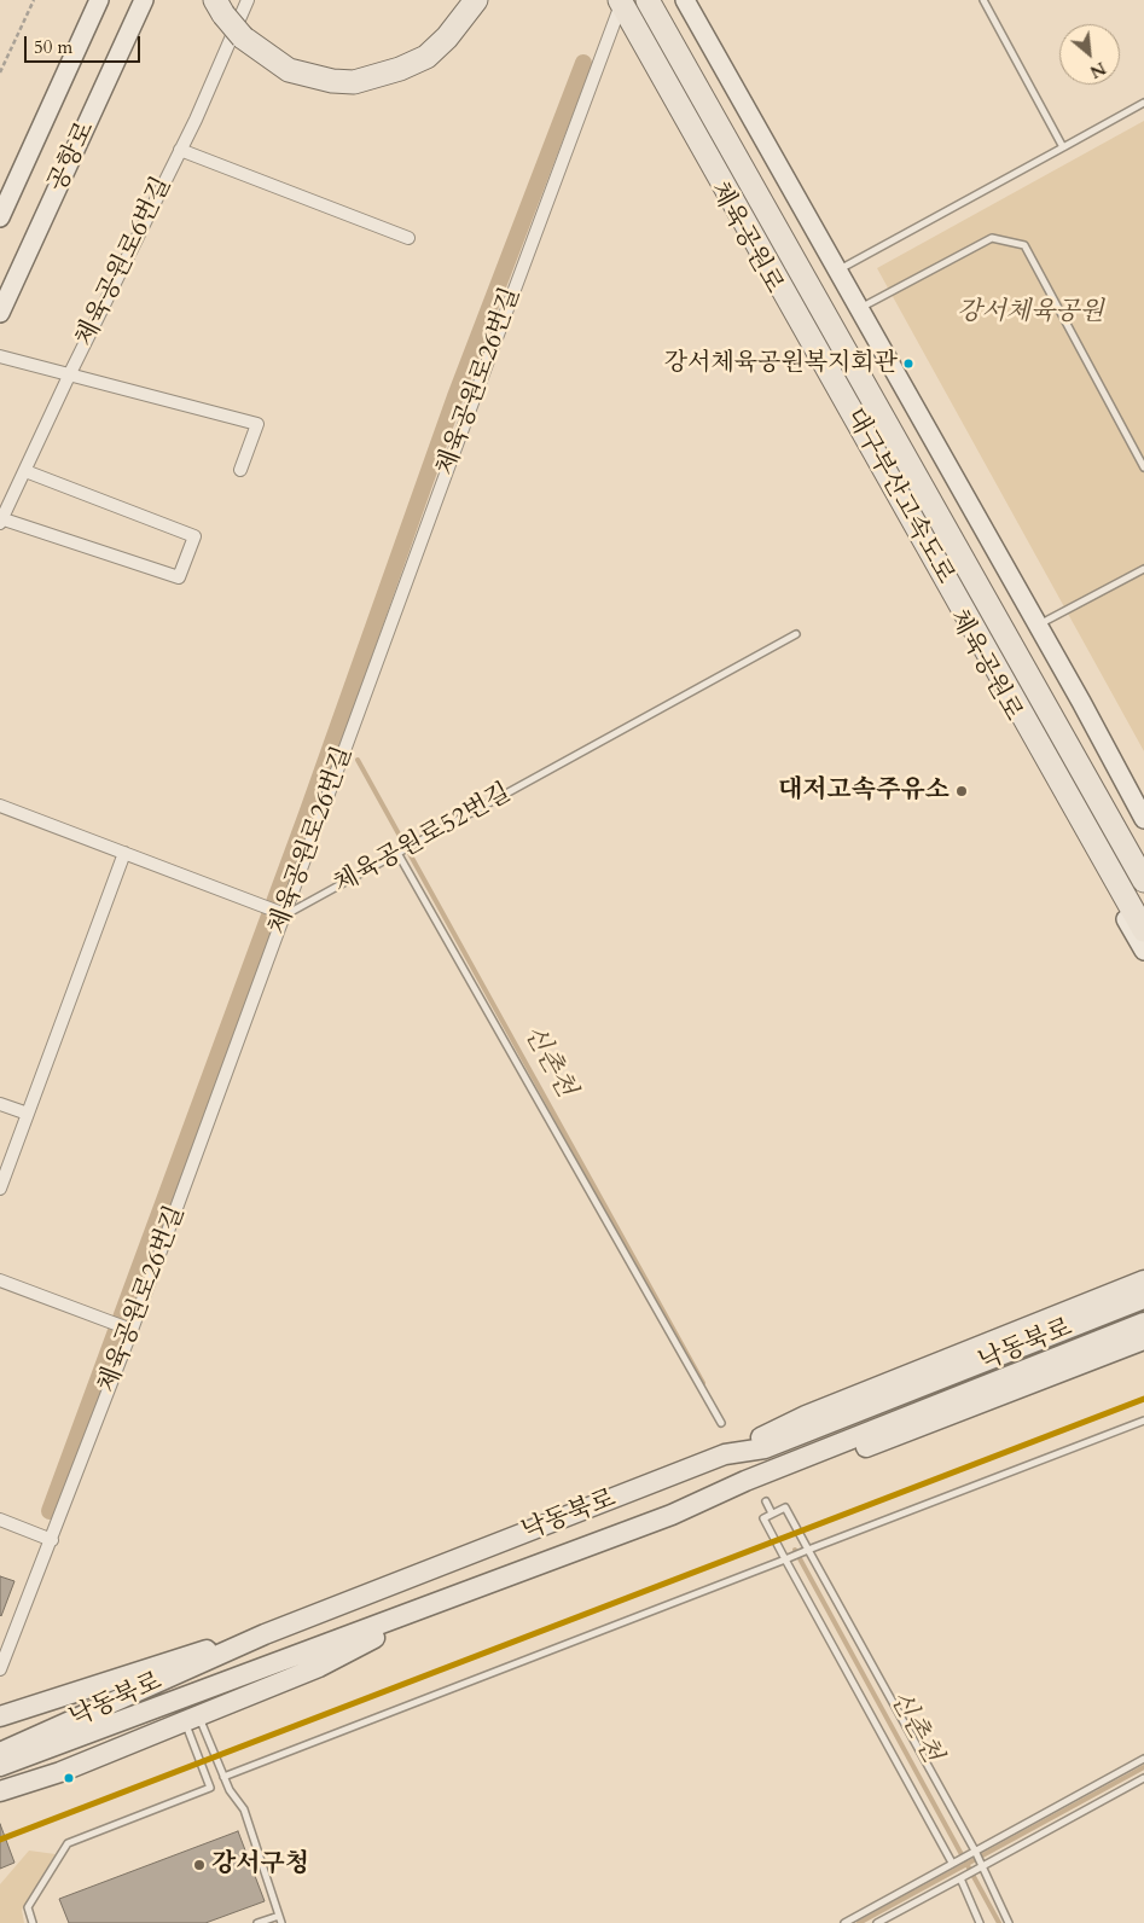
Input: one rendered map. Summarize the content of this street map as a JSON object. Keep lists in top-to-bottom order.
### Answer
{
  "streets": {
    "highway": ["대구부산고속도로"],
    "main road": ["공항로", "체육공원로", "낙동북로"],
    "street": ["체육공원로6번길", "체육공원로26번길"],
    "lane": ["체육공원로52번길"]
  },
  "crossings": [
    ["체육공원로", "체육공원로26번길"],
    ["체육공원로", "대구부산고속도로"],
    ["체육공원로26번길", "대구부산고속도로"],
    ["체육공원로26번길", "체육공원로52번길"]
  ],
  "water": ["신촌천"],
  "parks": ["강서체육공원"],
  "places": ["강서체육공원복지회관", "대저고속주유소", "강서구청"],
  "scale_bar": "50 m",
  "north": "bottom right"
}
